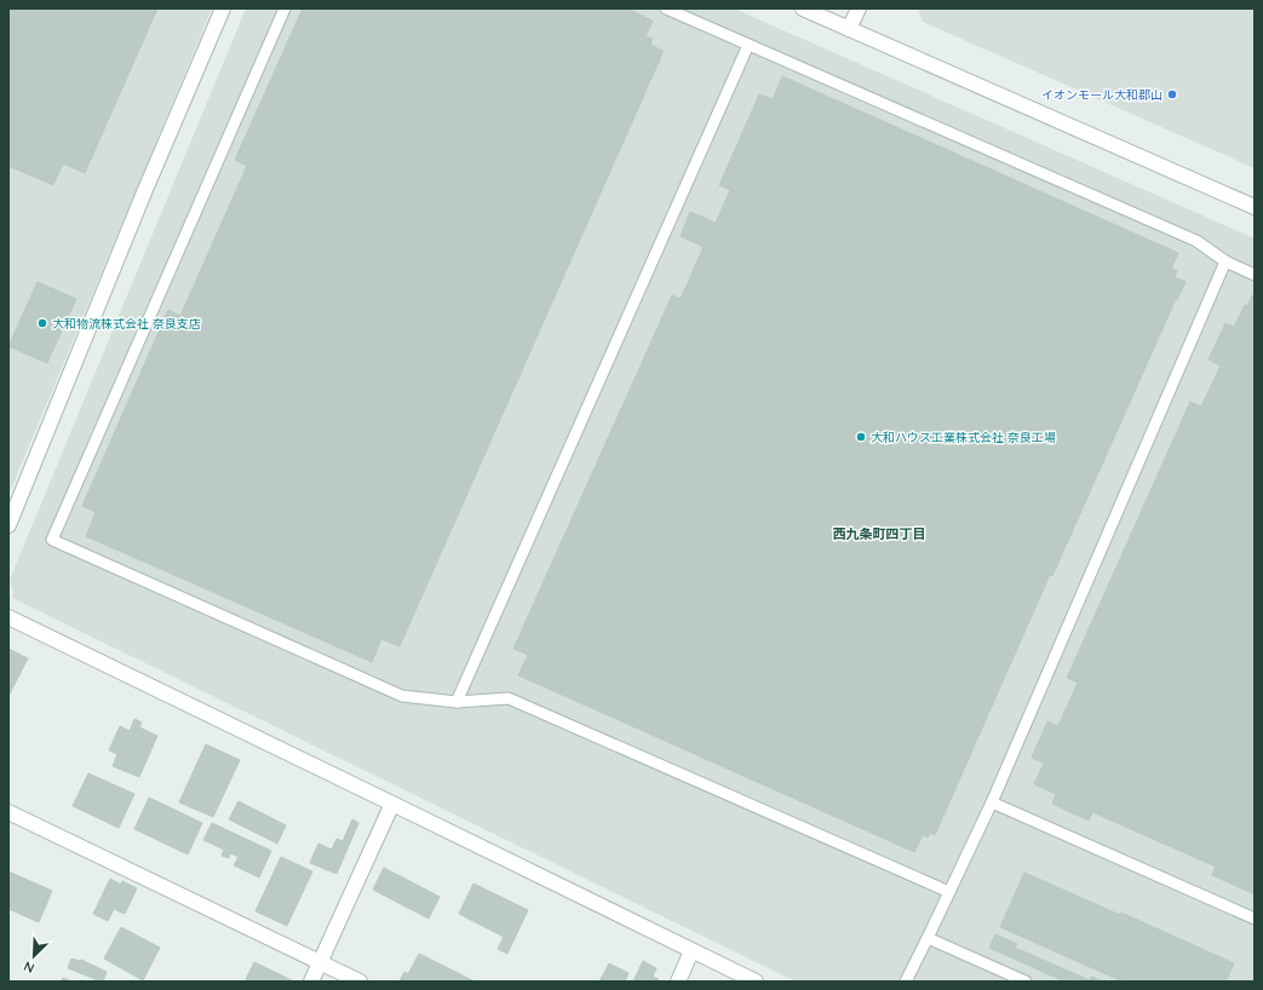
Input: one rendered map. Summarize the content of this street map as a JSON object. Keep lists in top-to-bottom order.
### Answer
{
  "districts": ["西九条町四丁目"],
  "places": ["イオンモール大和郡山", "大和物流株式会社 奈良支店", "大和ハウス工業株式会社 奈良工場"],
  "north": "bottom left"
}
